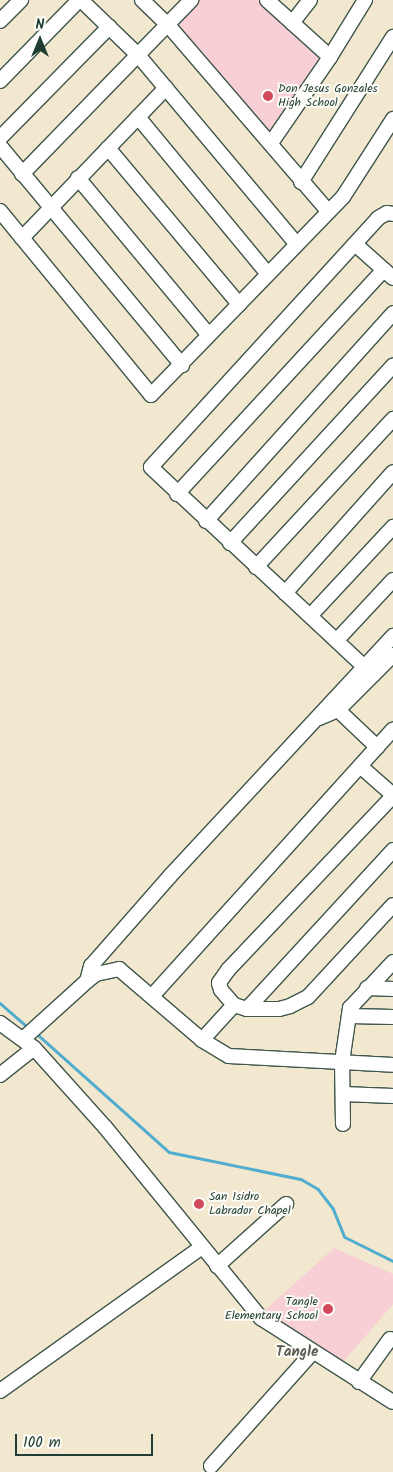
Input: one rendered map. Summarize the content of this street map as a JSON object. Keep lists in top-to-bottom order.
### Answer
{
  "districts": ["Tangle"],
  "places": ["Don Jesus Gonzales High School", "San Isidro Labrador Chapel", "Tangle Elementary School"],
  "scale_bar": "100 m",
  "north": "top"
}
